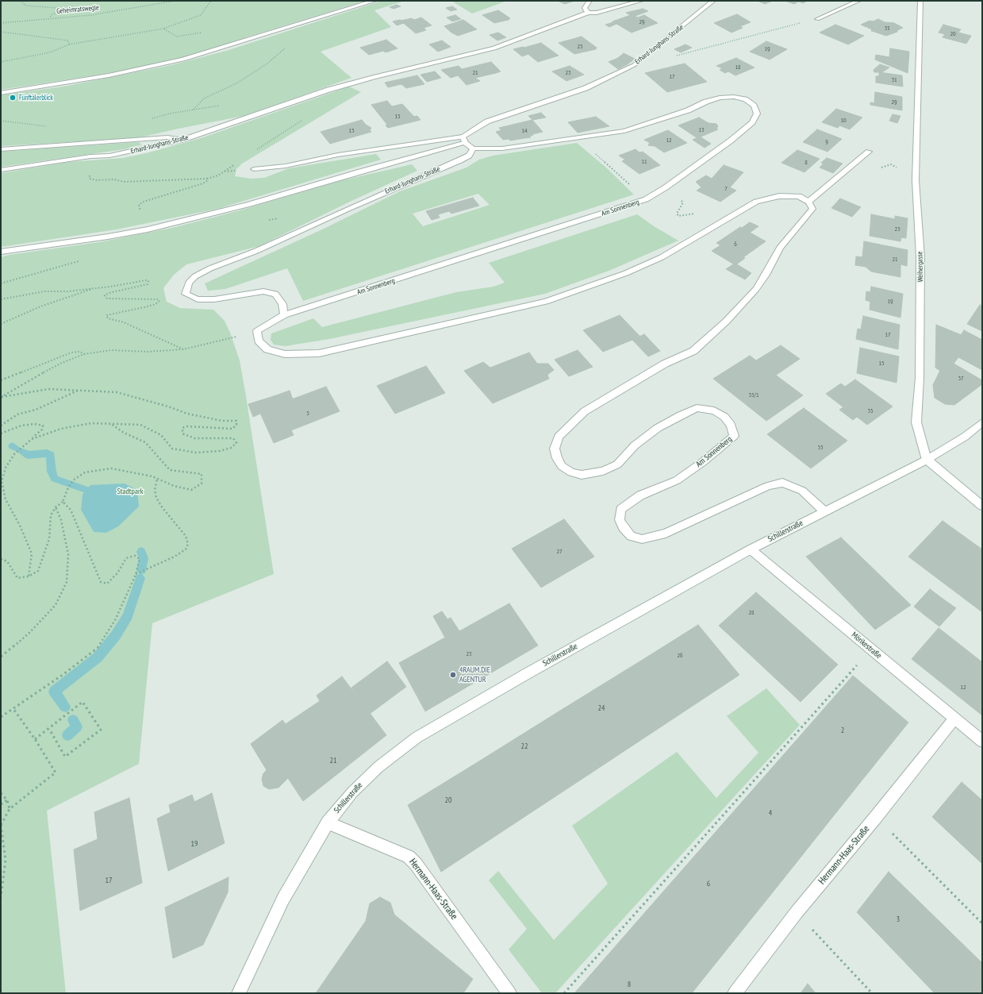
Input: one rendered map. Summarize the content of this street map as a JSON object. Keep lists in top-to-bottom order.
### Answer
{
  "streets": {
    "street": [
      "Erhard-Junghans-Straße",
      "Am Sonnenberg",
      "Weihergasse",
      "Schillerstraße",
      "Mörikestraße",
      "Hermann-Haas-Straße"
    ],
    "path": ["Geheimratswegle"]
  },
  "crossings": [
    ["Erhard-Junghans-Straße", "Am Sonnenberg"],
    ["Am Sonnenberg", "Schillerstraße"],
    ["Weihergasse", "Schillerstraße"],
    ["Schillerstraße", "Mörikestraße"],
    ["Schillerstraße", "Hermann-Haas-Straße"],
    ["Mörikestraße", "Hermann-Haas-Straße"]
  ],
  "parks": ["Stadtpark"],
  "places": ["Fünftälerblick", "4RAUM.DIE AGENTUR"],
  "house_numbers": [
    "29",
    "35",
    "20",
    "25",
    "19",
    "18",
    "21",
    "23",
    "17",
    "31",
    "29",
    "15",
    "10",
    "13",
    "13",
    "14",
    "12",
    "9",
    "11",
    "8",
    "7",
    "23",
    "6",
    "21",
    "19",
    "17",
    "15",
    "37",
    "33/1",
    "35",
    "5",
    "33",
    "27",
    "28",
    "23",
    "26",
    "12",
    "24",
    "2",
    "22",
    "21",
    "20",
    "4",
    "19",
    "17",
    "6",
    "3",
    "8"
  ]
}
